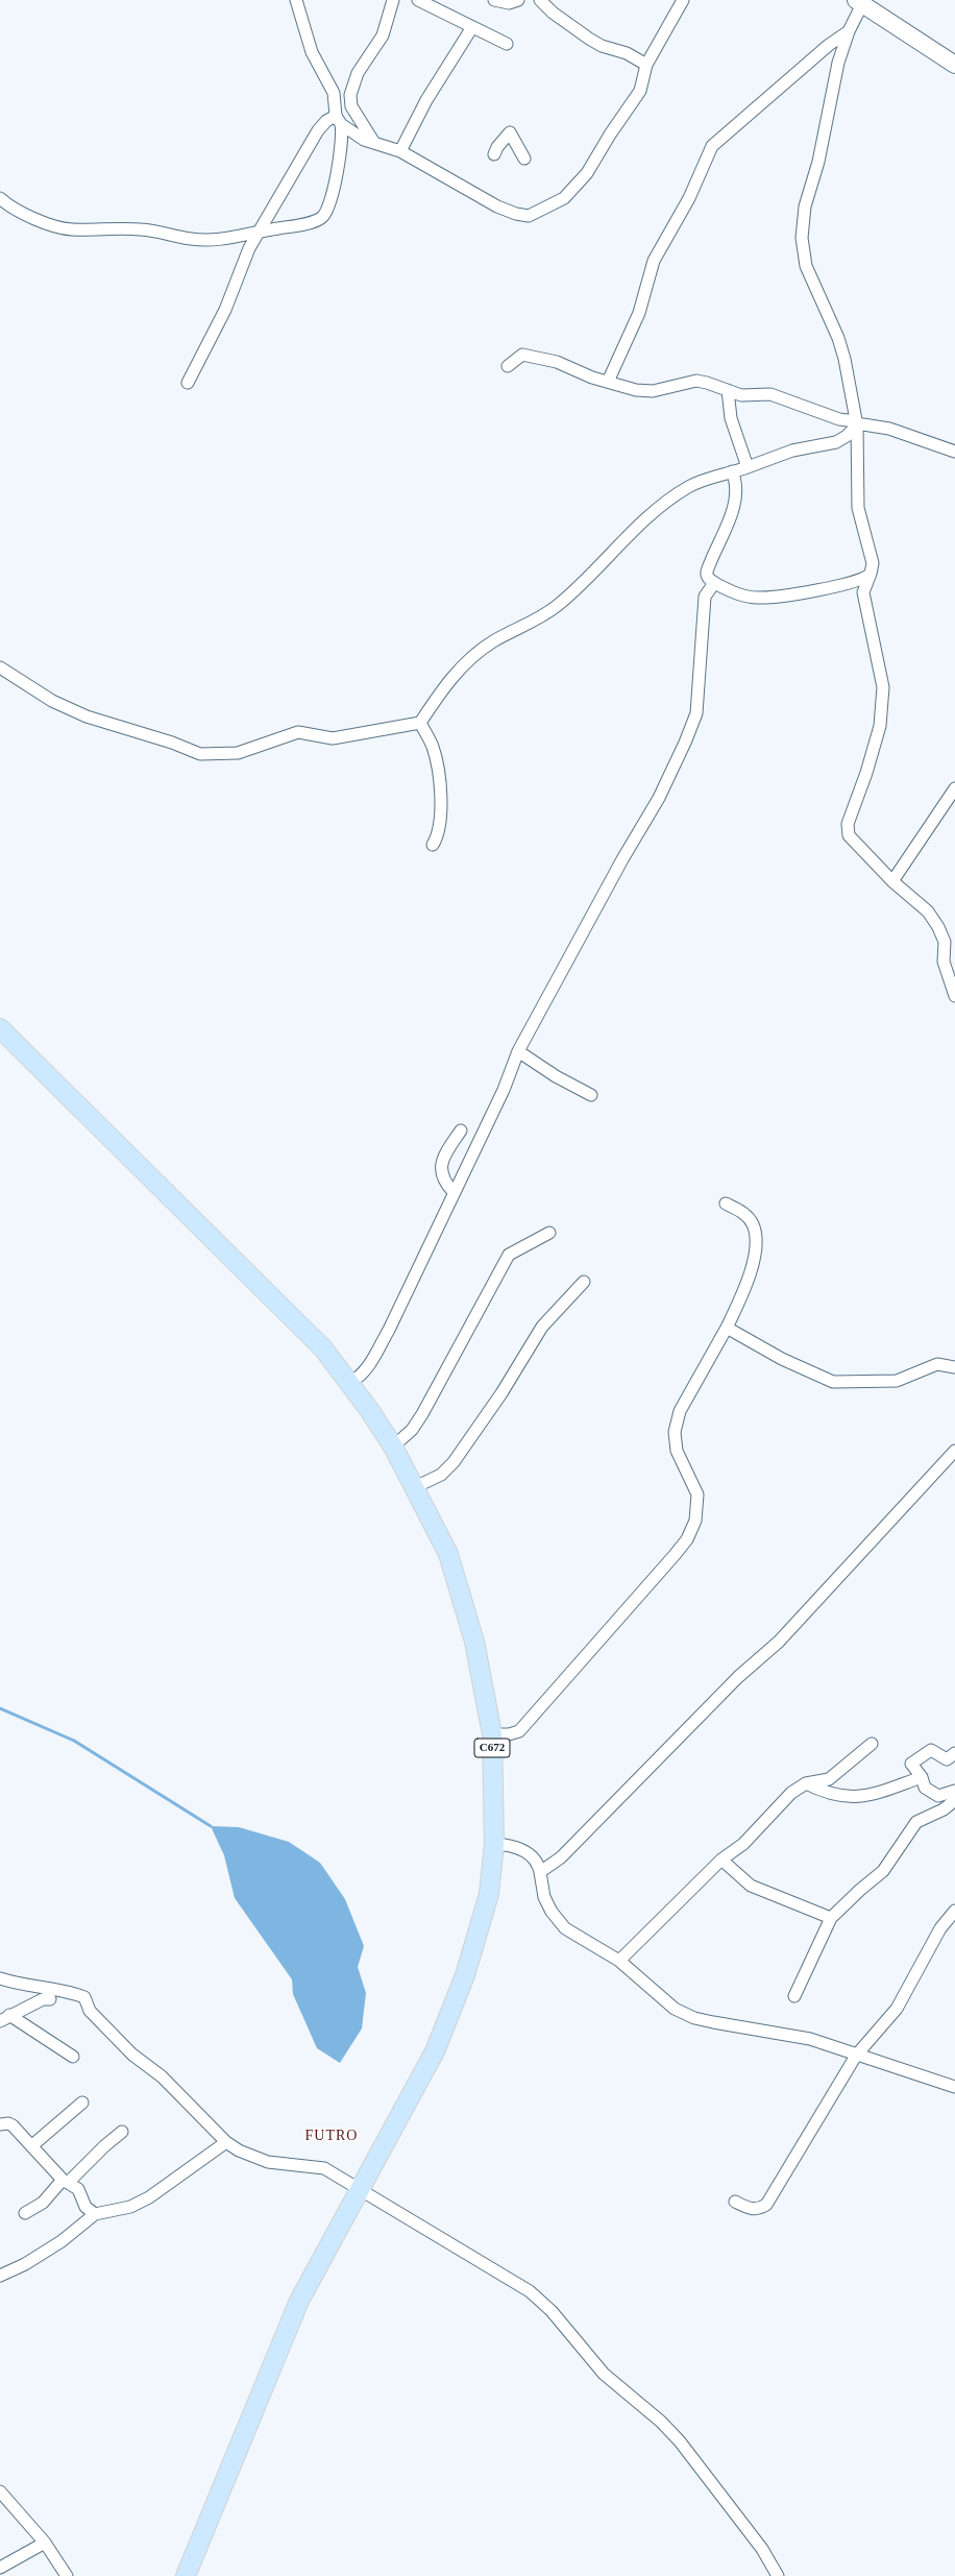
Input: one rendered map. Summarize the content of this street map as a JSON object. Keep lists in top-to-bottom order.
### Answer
{
  "streets": {
    "main road": ["C672"]
  },
  "districts": ["FUTRO"]
}
